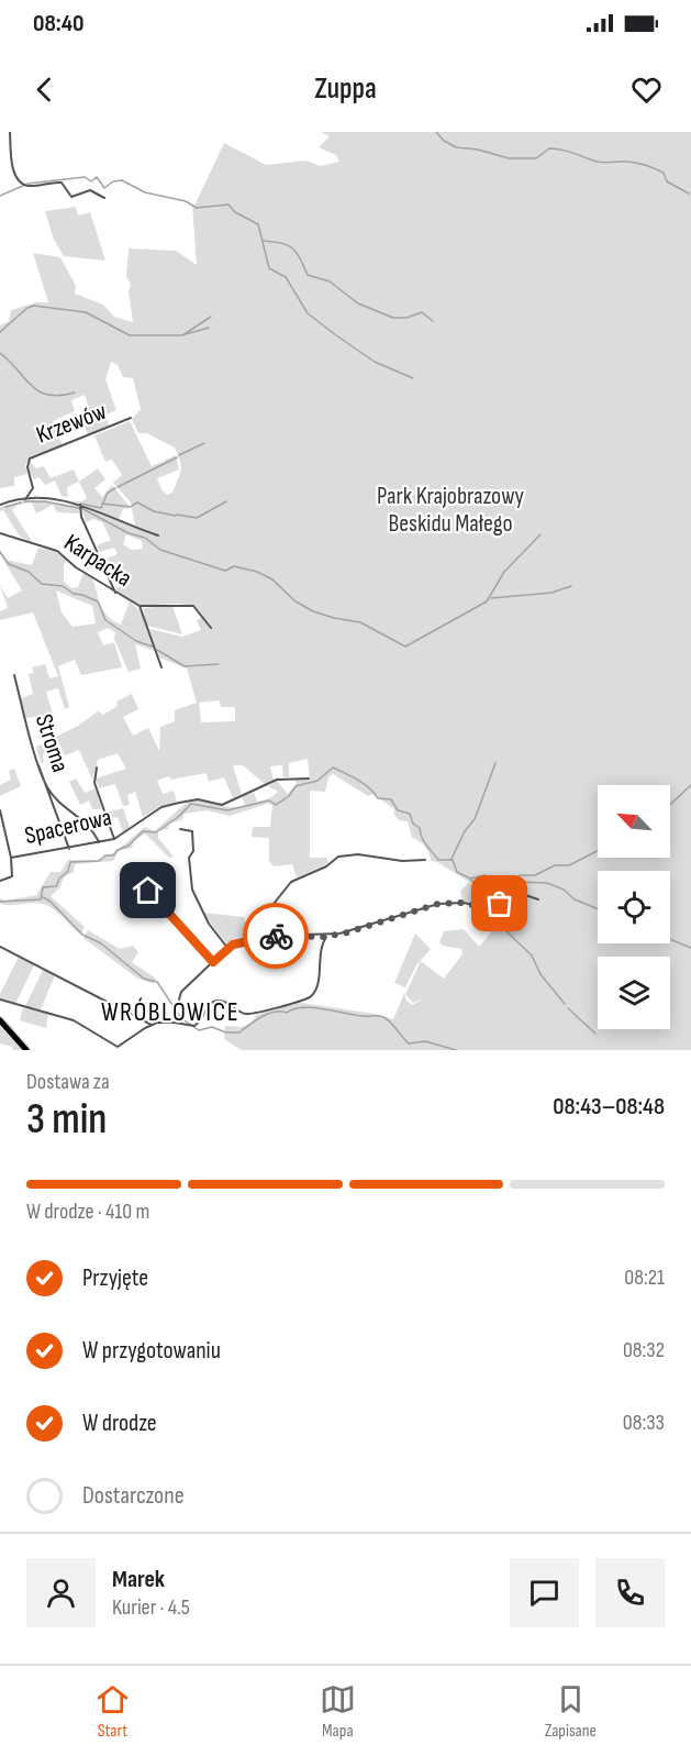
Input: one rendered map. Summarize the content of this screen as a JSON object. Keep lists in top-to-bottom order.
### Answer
{
  "streets": {
    "street": [
      "Krzewów",
      "Karpacka",
      "Stroma",
      "Spacerowa"
    ]
  },
  "crossings": [
    ["Stroma", "Spacerowa"]
  ],
  "districts": ["WRÓBLOWICE"],
  "parks": ["Park Krajobrazowy Beskidu Małego"],
  "north": "top left",
  "page": {
    "status": "08:40",
    "header": "Zuppa",
    "heading": ["3 min", "Dostawa za", "08:43–08:48"],
    "panel": ["Marek", "Kurier · 4.5"],
    "bar": "W drodze · 410 m",
    "list": [
      ["Przyjęte", "08:21"],
      ["W przygotowaniu", "08:32"],
      ["W drodze", "08:33"],
      "Dostarczone"
    ],
    "tabs": ["Start", "Mapa", "Zapisane"]
  }
}
